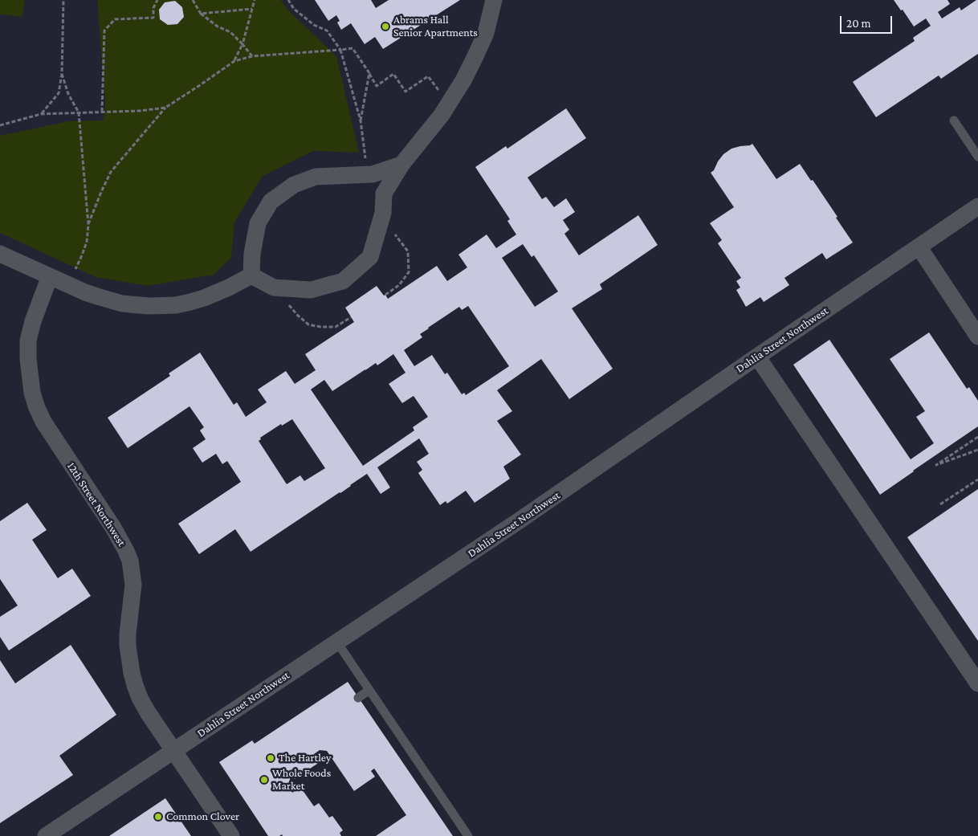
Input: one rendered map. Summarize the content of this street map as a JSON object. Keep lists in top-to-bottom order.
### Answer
{
  "streets": {
    "street": ["Dahlia Street Northwest", "12th Street Northwest"]
  },
  "crossings": [
    ["Dahlia Street Northwest", "12th Street Northwest"]
  ],
  "places": [
    "Abrams Hall Senior Apartments",
    "The Hartley",
    "Whole Foods Market",
    "Common Clover"
  ],
  "scale_bar": "20 m"
}
